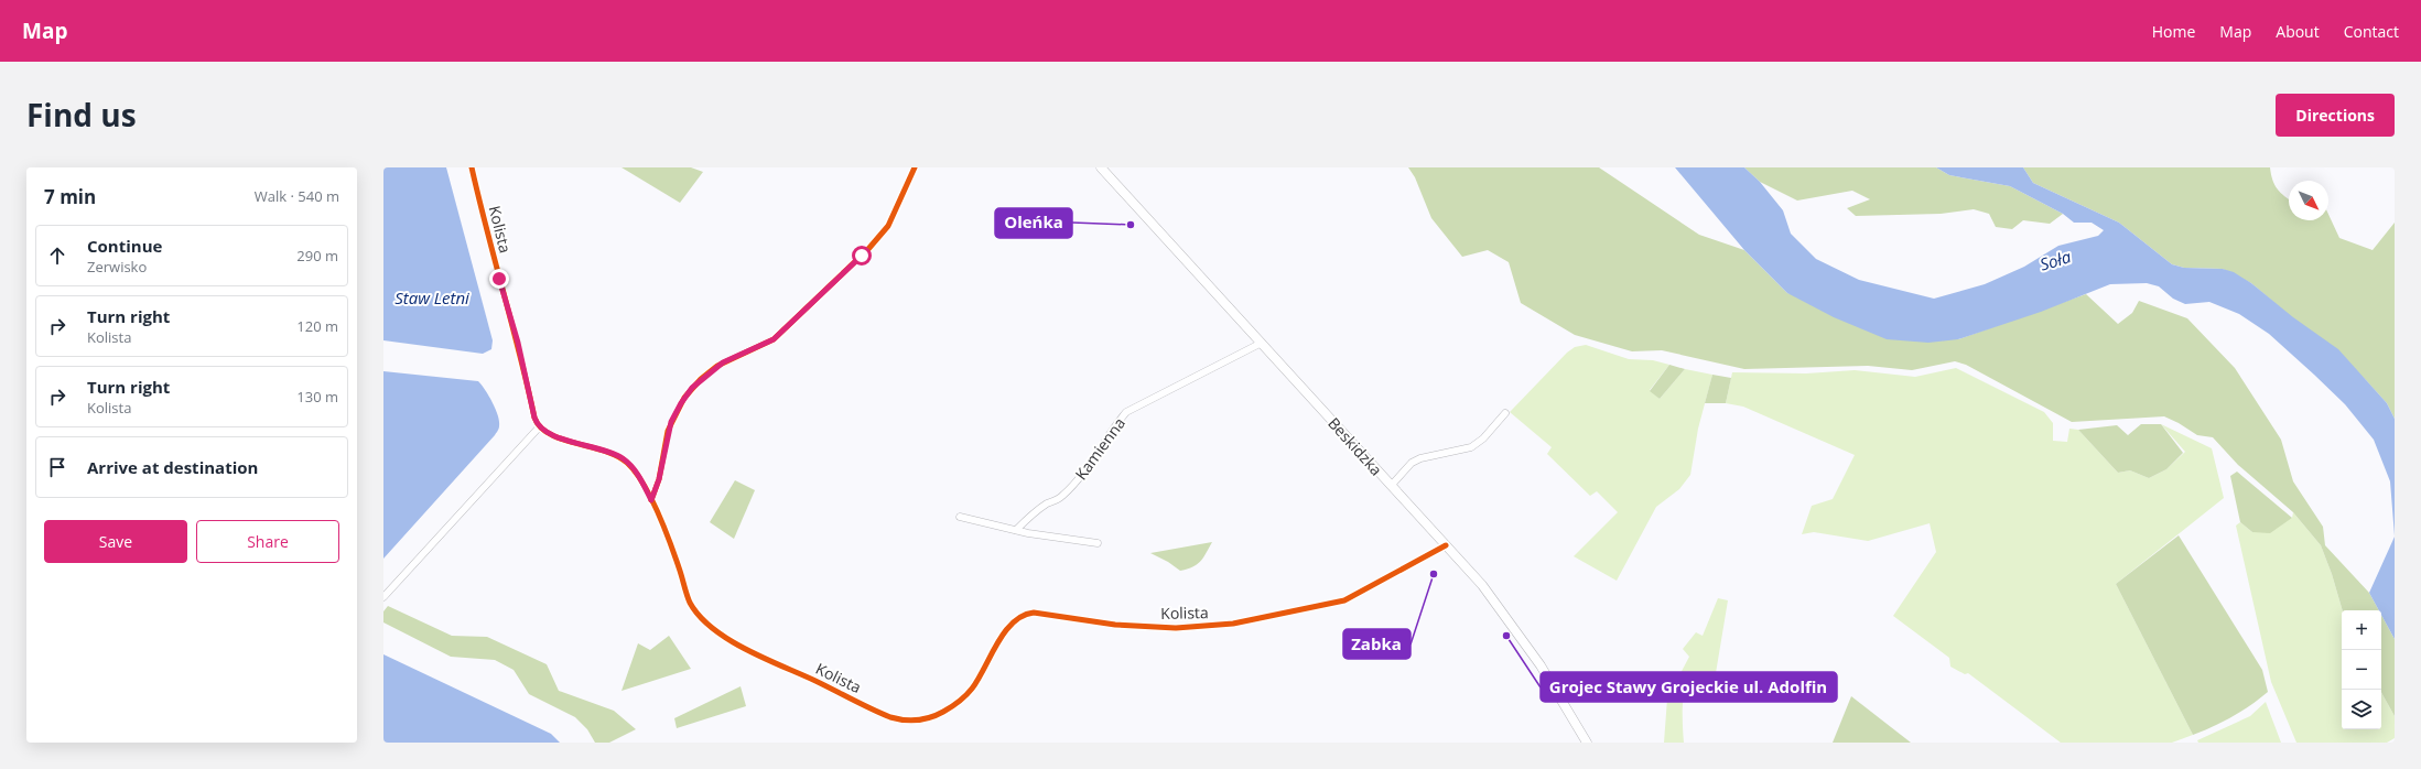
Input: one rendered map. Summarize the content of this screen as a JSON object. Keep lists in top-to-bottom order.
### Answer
{
  "streets": {
    "main road": ["Beskidzka"],
    "street": ["Kolista", "Kamienna"]
  },
  "crossings": [
    ["Kolista", "Beskidzka"],
    ["Beskidzka", "Kamienna"]
  ],
  "water": ["Soła", "Staw Letni"],
  "places": ["Oleńka", "Zabka", "Grojec Stawy Grojeckie ul. Adolfin"],
  "north": "bottom right",
  "page": {
    "header": "Map",
    "nav": [
      "Home",
      "Map",
      "About",
      "Contact"
    ],
    "title": "Find us",
    "buttons": [
      "Directions",
      ["Save", "Share"]
    ],
    "heading": ["7 min", "Walk · 540 m"],
    "list": [
      ["Continue", "Zerwisko", "290 m"],
      ["Turn right", "Kolista", "120 m"],
      ["Turn right", "Kolista", "130 m"],
      "Arrive at destination"
    ],
    "map_buttons": ["+", "−"]
  }
}
